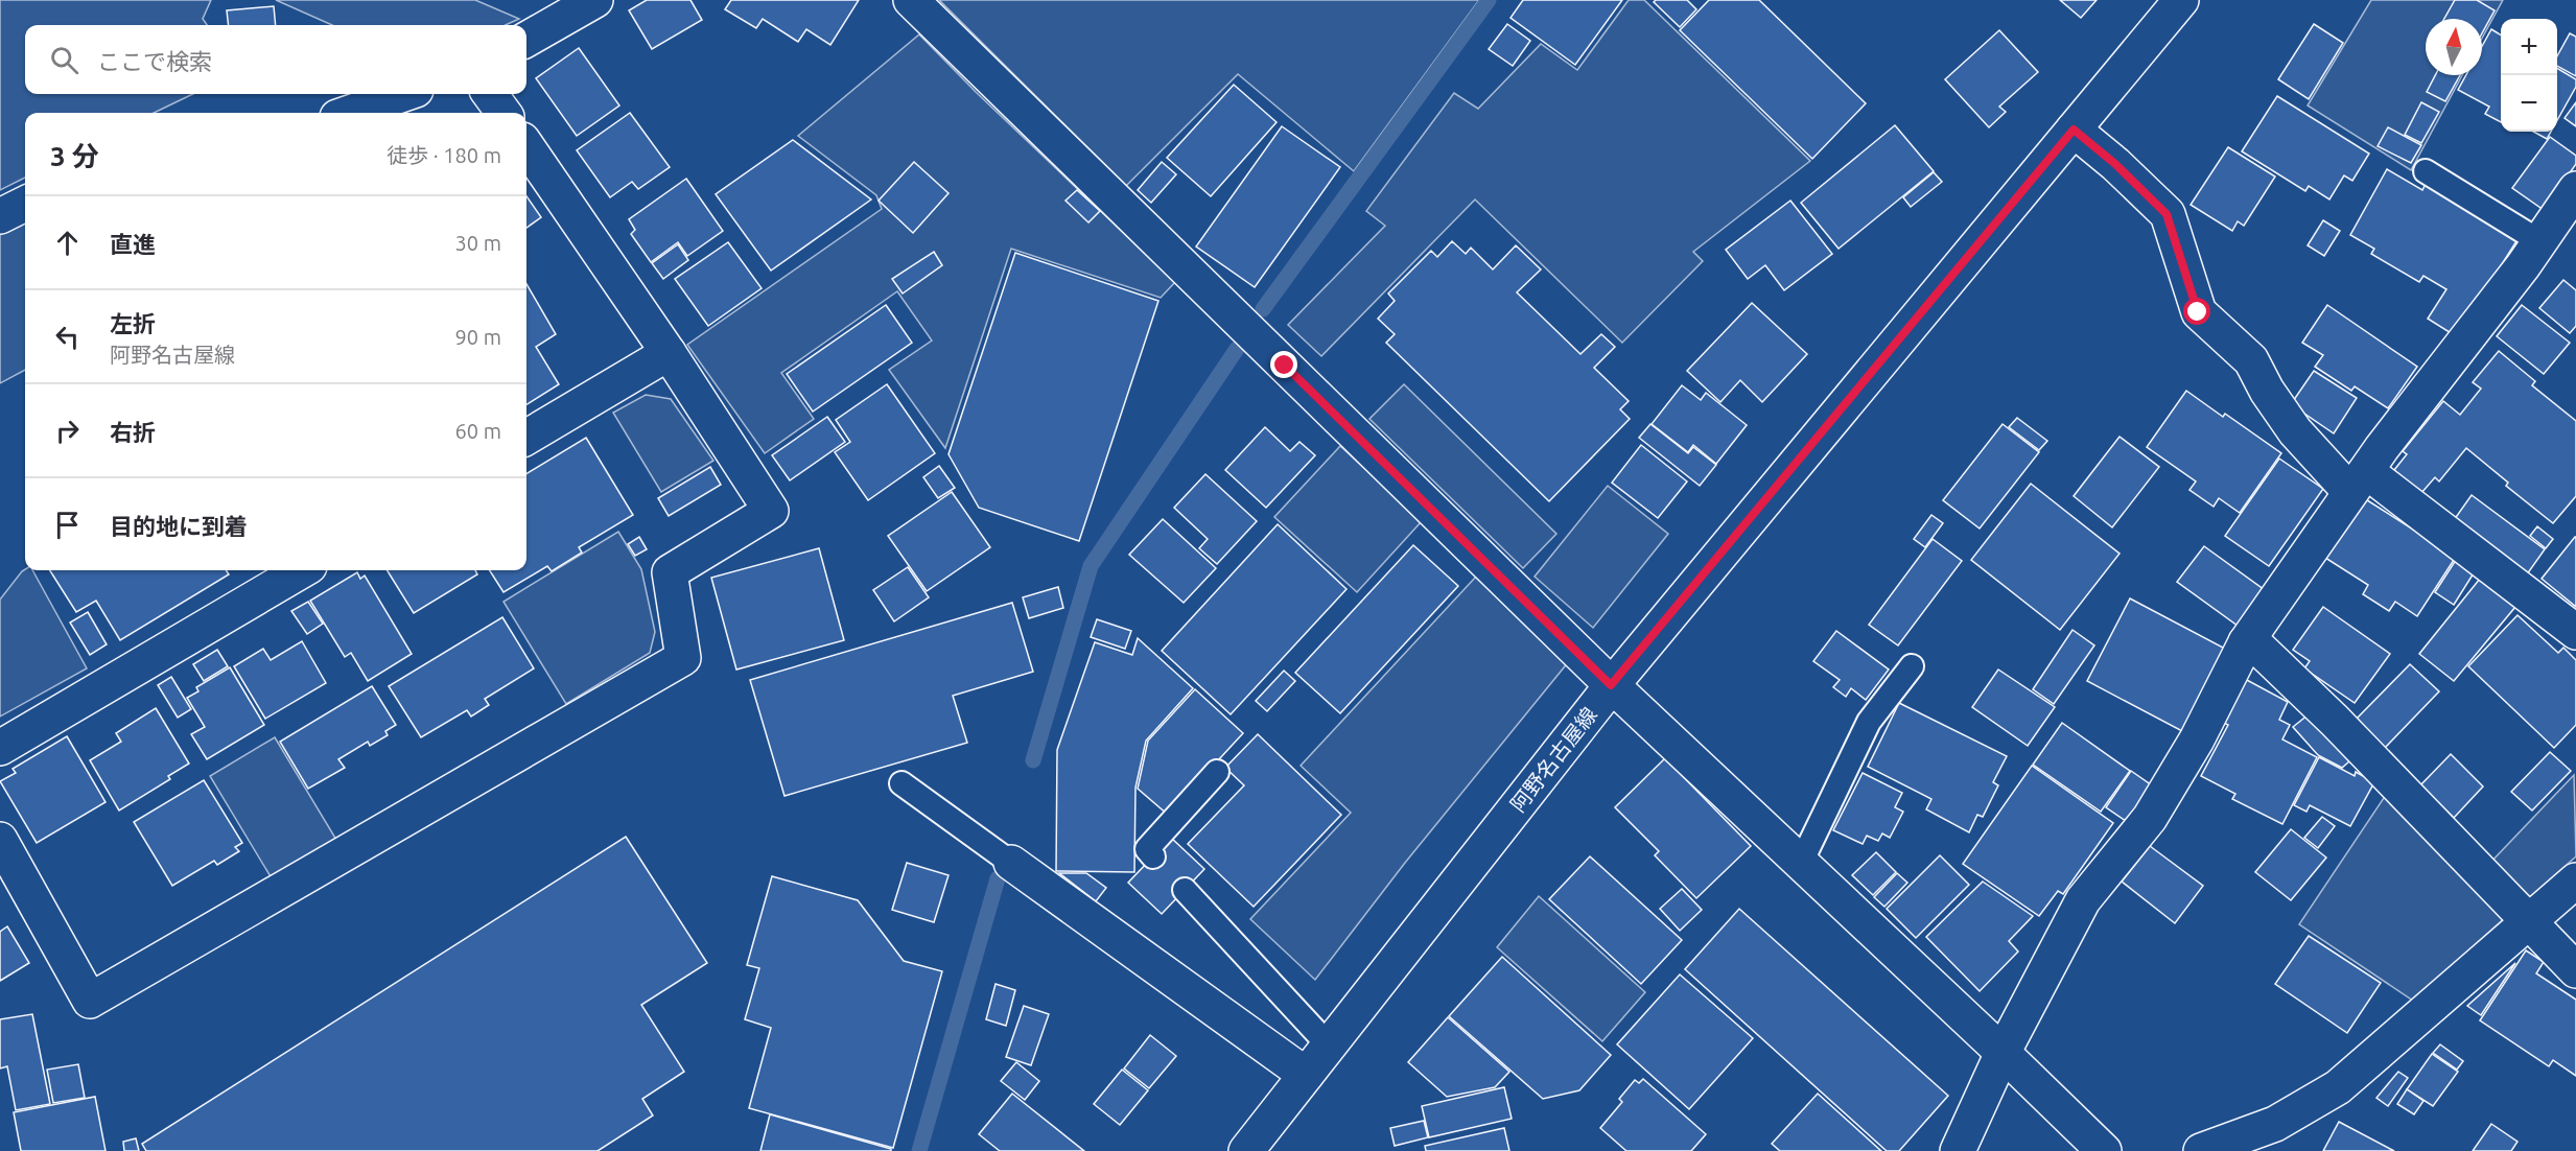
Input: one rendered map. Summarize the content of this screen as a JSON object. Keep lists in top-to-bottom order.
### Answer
{
  "streets": {
    "street": ["阿野名古屋線"]
  },
  "north": "top",
  "page": {
    "map_buttons": ["+", "−"],
    "search": "ここで検索",
    "heading": ["3 分", "徒歩 · 180 m"],
    "list": [
      ["直進", "30 m"],
      ["左折", "阿野名古屋線", "90 m"],
      ["右折", "60 m"],
      "目的地に到着"
    ]
  }
}
